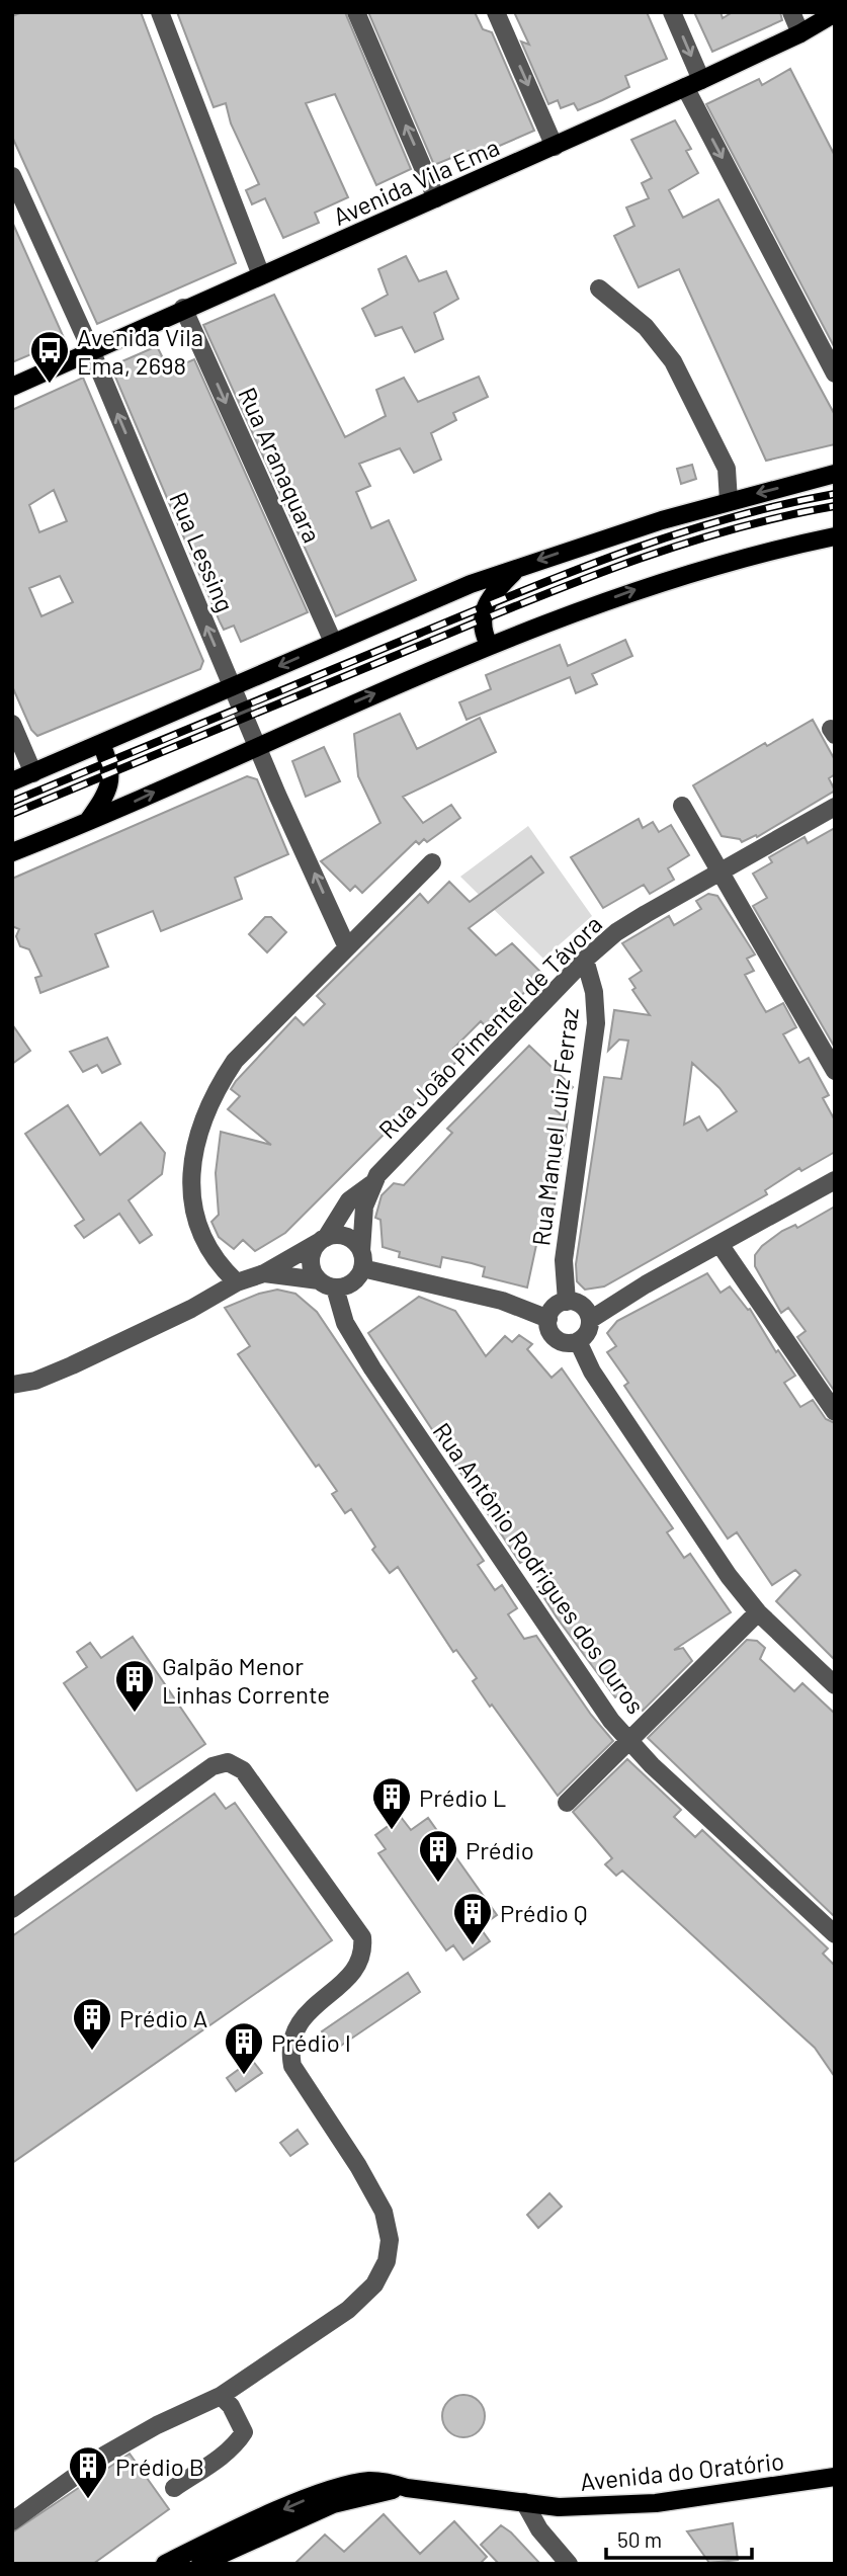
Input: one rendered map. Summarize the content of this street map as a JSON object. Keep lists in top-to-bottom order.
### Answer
{
  "streets": {
    "main road": ["Avenida Vila Ema", "Avenida do Oratório"],
    "street": [
      "Rua Aranaquara",
      "Rua Lessing",
      "Rua João Pimentel de Távora",
      "Rua Manuel Luiz Ferraz",
      "Rua Antônio Rodrigues dos Ouros"
    ]
  },
  "crossings": [
    ["Avenida Vila Ema", "Rua Aranaquara"],
    ["Avenida Vila Ema", "Rua Lessing"],
    ["Rua João Pimentel de Távora", "Rua Manuel Luiz Ferraz"],
    ["Rua João Pimentel de Távora", "Rua Antônio Rodrigues dos Ouros"]
  ],
  "one_way": ["Rua Aranaquara", "Rua Lessing"],
  "places": {
    "bus stop": ["Avenida Vila Ema, 2698"],
    "building": [
      "Galpão Menor Linhas Corrente",
      "Prédio L",
      "Prédio",
      "Prédio Q",
      "Prédio A",
      "Prédio I",
      "Prédio B"
    ]
  },
  "scale_bar": "50 m"
}
